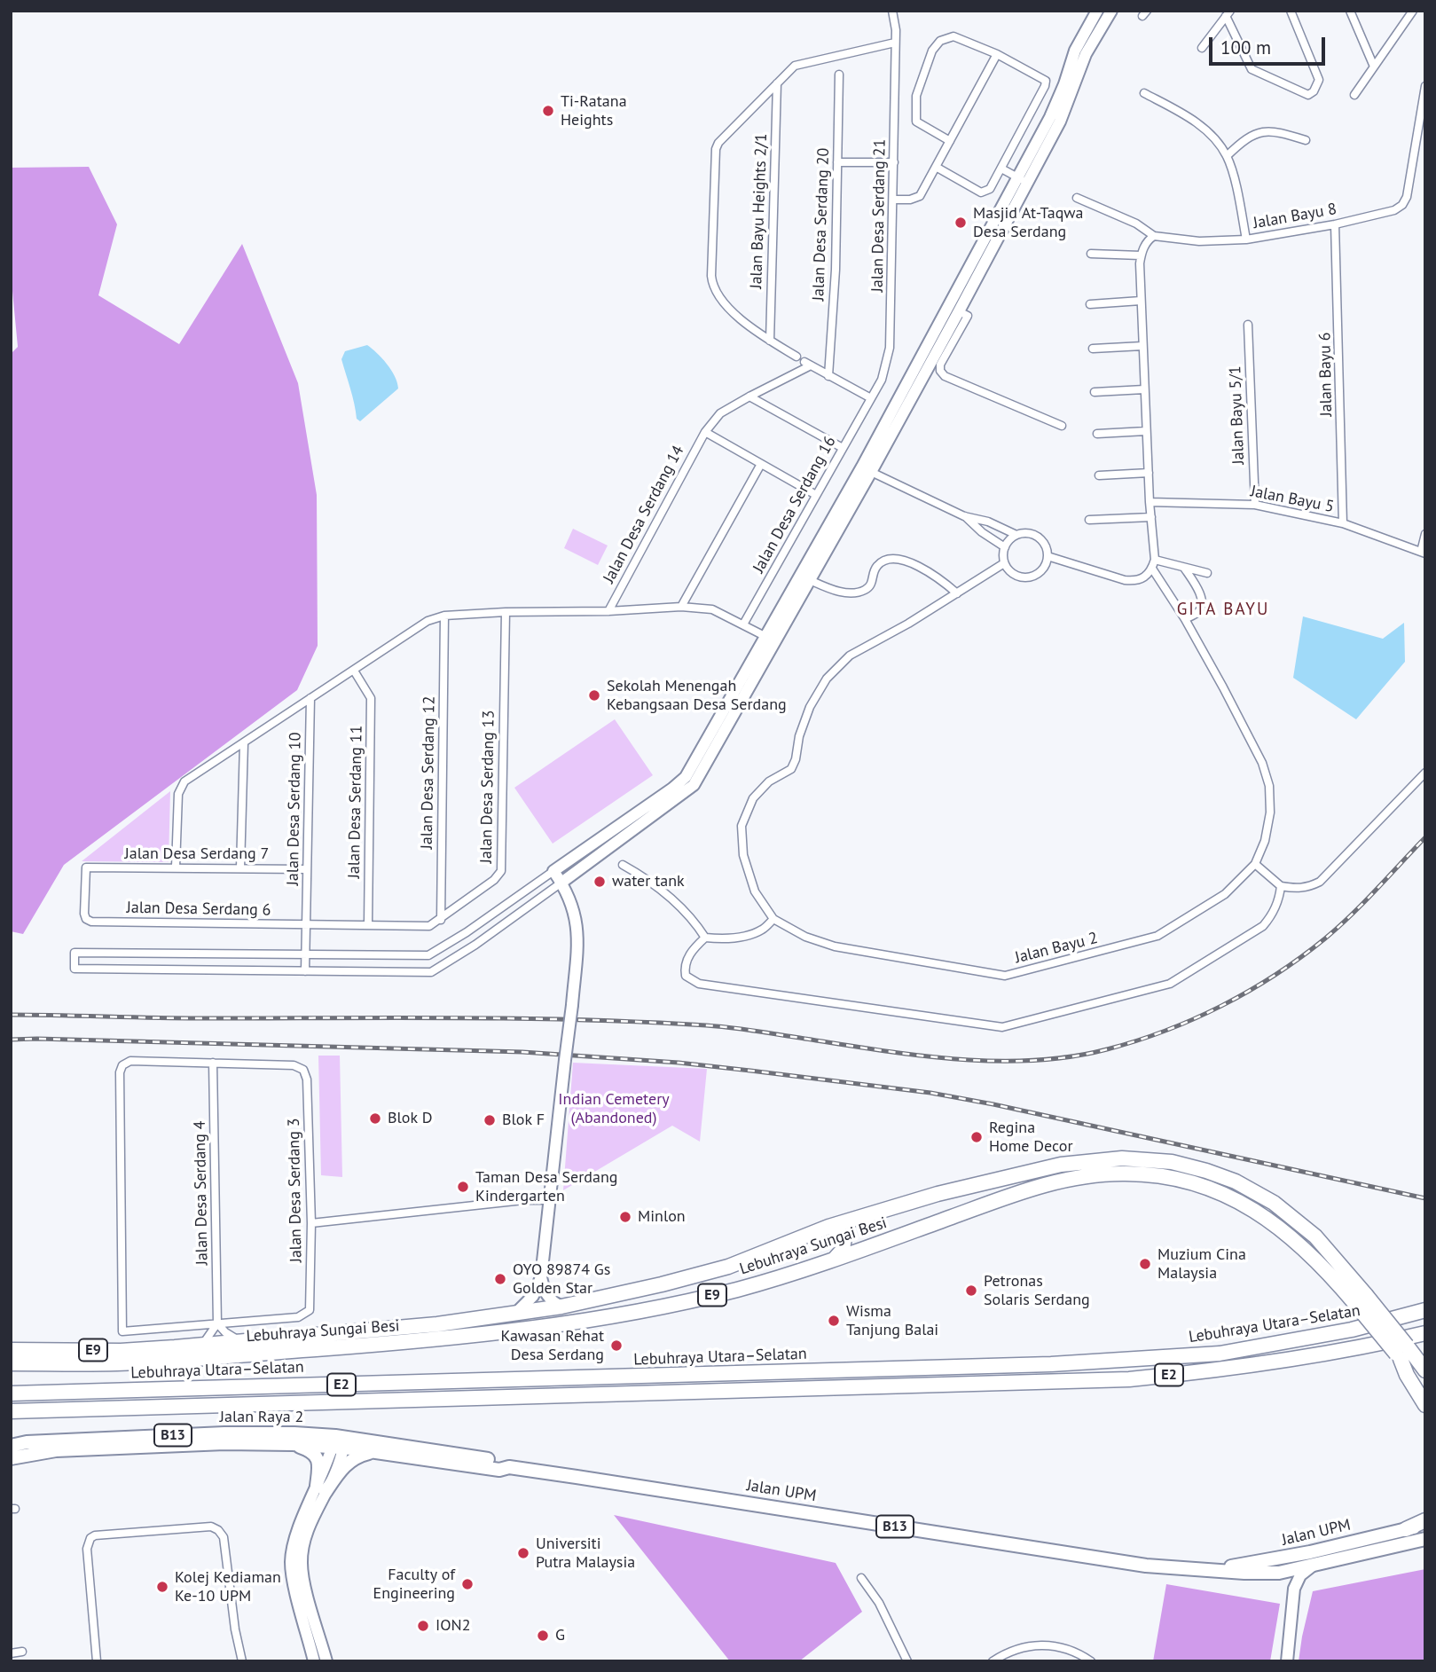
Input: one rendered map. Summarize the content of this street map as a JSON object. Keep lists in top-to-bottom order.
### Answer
{
  "streets": {
    "highway": [
      "Lebuhraya Sungai Besi",
      "E9",
      "Lebuhraya Utara–Selatan",
      "E2"
    ],
    "main road": ["Jalan Raya 2", "B13", "Jalan UPM"],
    "street": [
      "Jalan Bayu Heights 2/1",
      "Jalan Desa Serdang 21",
      "Jalan Bayu 8",
      "Jalan Desa Serdang 20",
      "Jalan Bayu 6",
      "Jalan Bayu 5/1",
      "Jalan Bayu 5",
      "Jalan Desa Serdang 16",
      "Jalan Desa Serdang 14",
      "Jalan Desa Serdang 12",
      "Jalan Desa Serdang 13",
      "Jalan Desa Serdang 11",
      "Jalan Desa Serdang 10",
      "Jalan Desa Serdang 7",
      "Jalan Desa Serdang 6",
      "Jalan Bayu 2",
      "Jalan Desa Serdang 3",
      "Jalan Desa Serdang 4"
    ]
  },
  "crossings": [
    ["Jalan Desa Serdang 21", "Jalan Desa Serdang 16"],
    ["Jalan Bayu 8", "Jalan Bayu 6"],
    ["Jalan Desa Serdang 20", "Jalan Desa Serdang 14"],
    ["Jalan Bayu 6", "Jalan Bayu 5"],
    ["Jalan Bayu 5/1", "Jalan Bayu 5"],
    ["Jalan Desa Serdang 12", "Jalan Desa Serdang 13"],
    ["Jalan Desa Serdang 13", "Jalan Desa Serdang 6"],
    ["Jalan Desa Serdang 11", "Jalan Desa Serdang 6"],
    ["Jalan Desa Serdang 10", "Jalan Desa Serdang 7"],
    ["Jalan Desa Serdang 10", "Jalan Desa Serdang 6"],
    ["Jalan Desa Serdang 7", "Jalan Desa Serdang 6"],
    ["Jalan Desa Serdang 3", "Jalan Desa Serdang 4"],
    ["Jalan Raya 2", "Jalan UPM"]
  ],
  "districts": ["GITA BAYU"],
  "parks": ["Indian Cemetery (Abandoned)"],
  "places": [
    "Ti-Ratana Heights",
    "Masjid At-Taqwa Desa Serdang",
    "Sekolah Menengah Kebangsaan Desa Serdang",
    "water tank",
    "Blok D",
    "Blok F",
    "Regina Home Decor",
    "Taman Desa Serdang Kindergarten",
    "Minlon",
    "Muzium Cina Malaysia",
    "OYO 89874 Gs Golden Star",
    "Petronas Solaris Serdang",
    "Wisma Tanjung Balai",
    "Kawasan Rehat Desa Serdang",
    "Universiti Putra Malaysia",
    "Faculty of Engineering",
    "Kolej Kediaman Ke-10 UPM",
    "ION2",
    "G"
  ],
  "scale_bar": "100 m"
}
